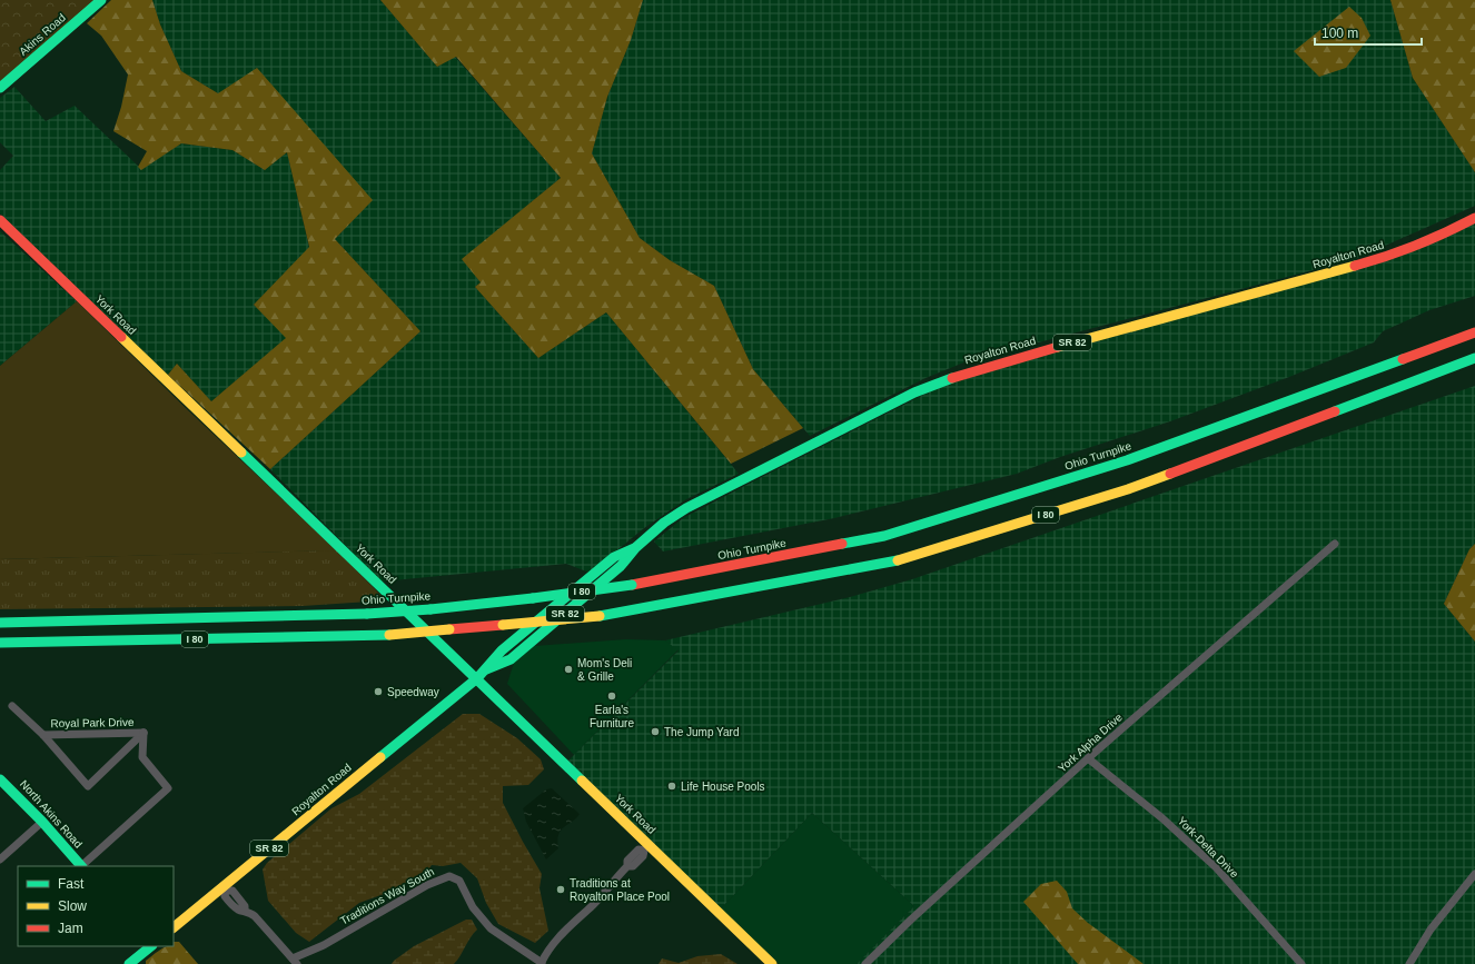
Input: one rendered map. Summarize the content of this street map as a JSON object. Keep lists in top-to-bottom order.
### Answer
{
  "streets": {
    "main road": [
      "Akins Road",
      "Royalton Road",
      "York Road",
      "SR 82",
      "Ohio Turnpike",
      "I 80",
      "North Akins Road"
    ],
    "street": [
      "Royal Park Drive",
      "York Alpha Drive",
      "York-Delta Drive",
      "Traditions Way South"
    ]
  },
  "crossings": [
    ["Royalton Road", "York Road"],
    ["Royal Park Drive", "North Akins Road"],
    ["York Alpha Drive", "York-Delta Drive"]
  ],
  "places": [
    "Mom's Deli & Grille",
    "Speedway",
    "Earla's Furniture",
    "The Jump Yard",
    "Life House Pools",
    "Traditions at Royalton Place Pool"
  ],
  "legend": ["Fast", "Slow", "Jam"],
  "scale_bar": "100 m"
}
